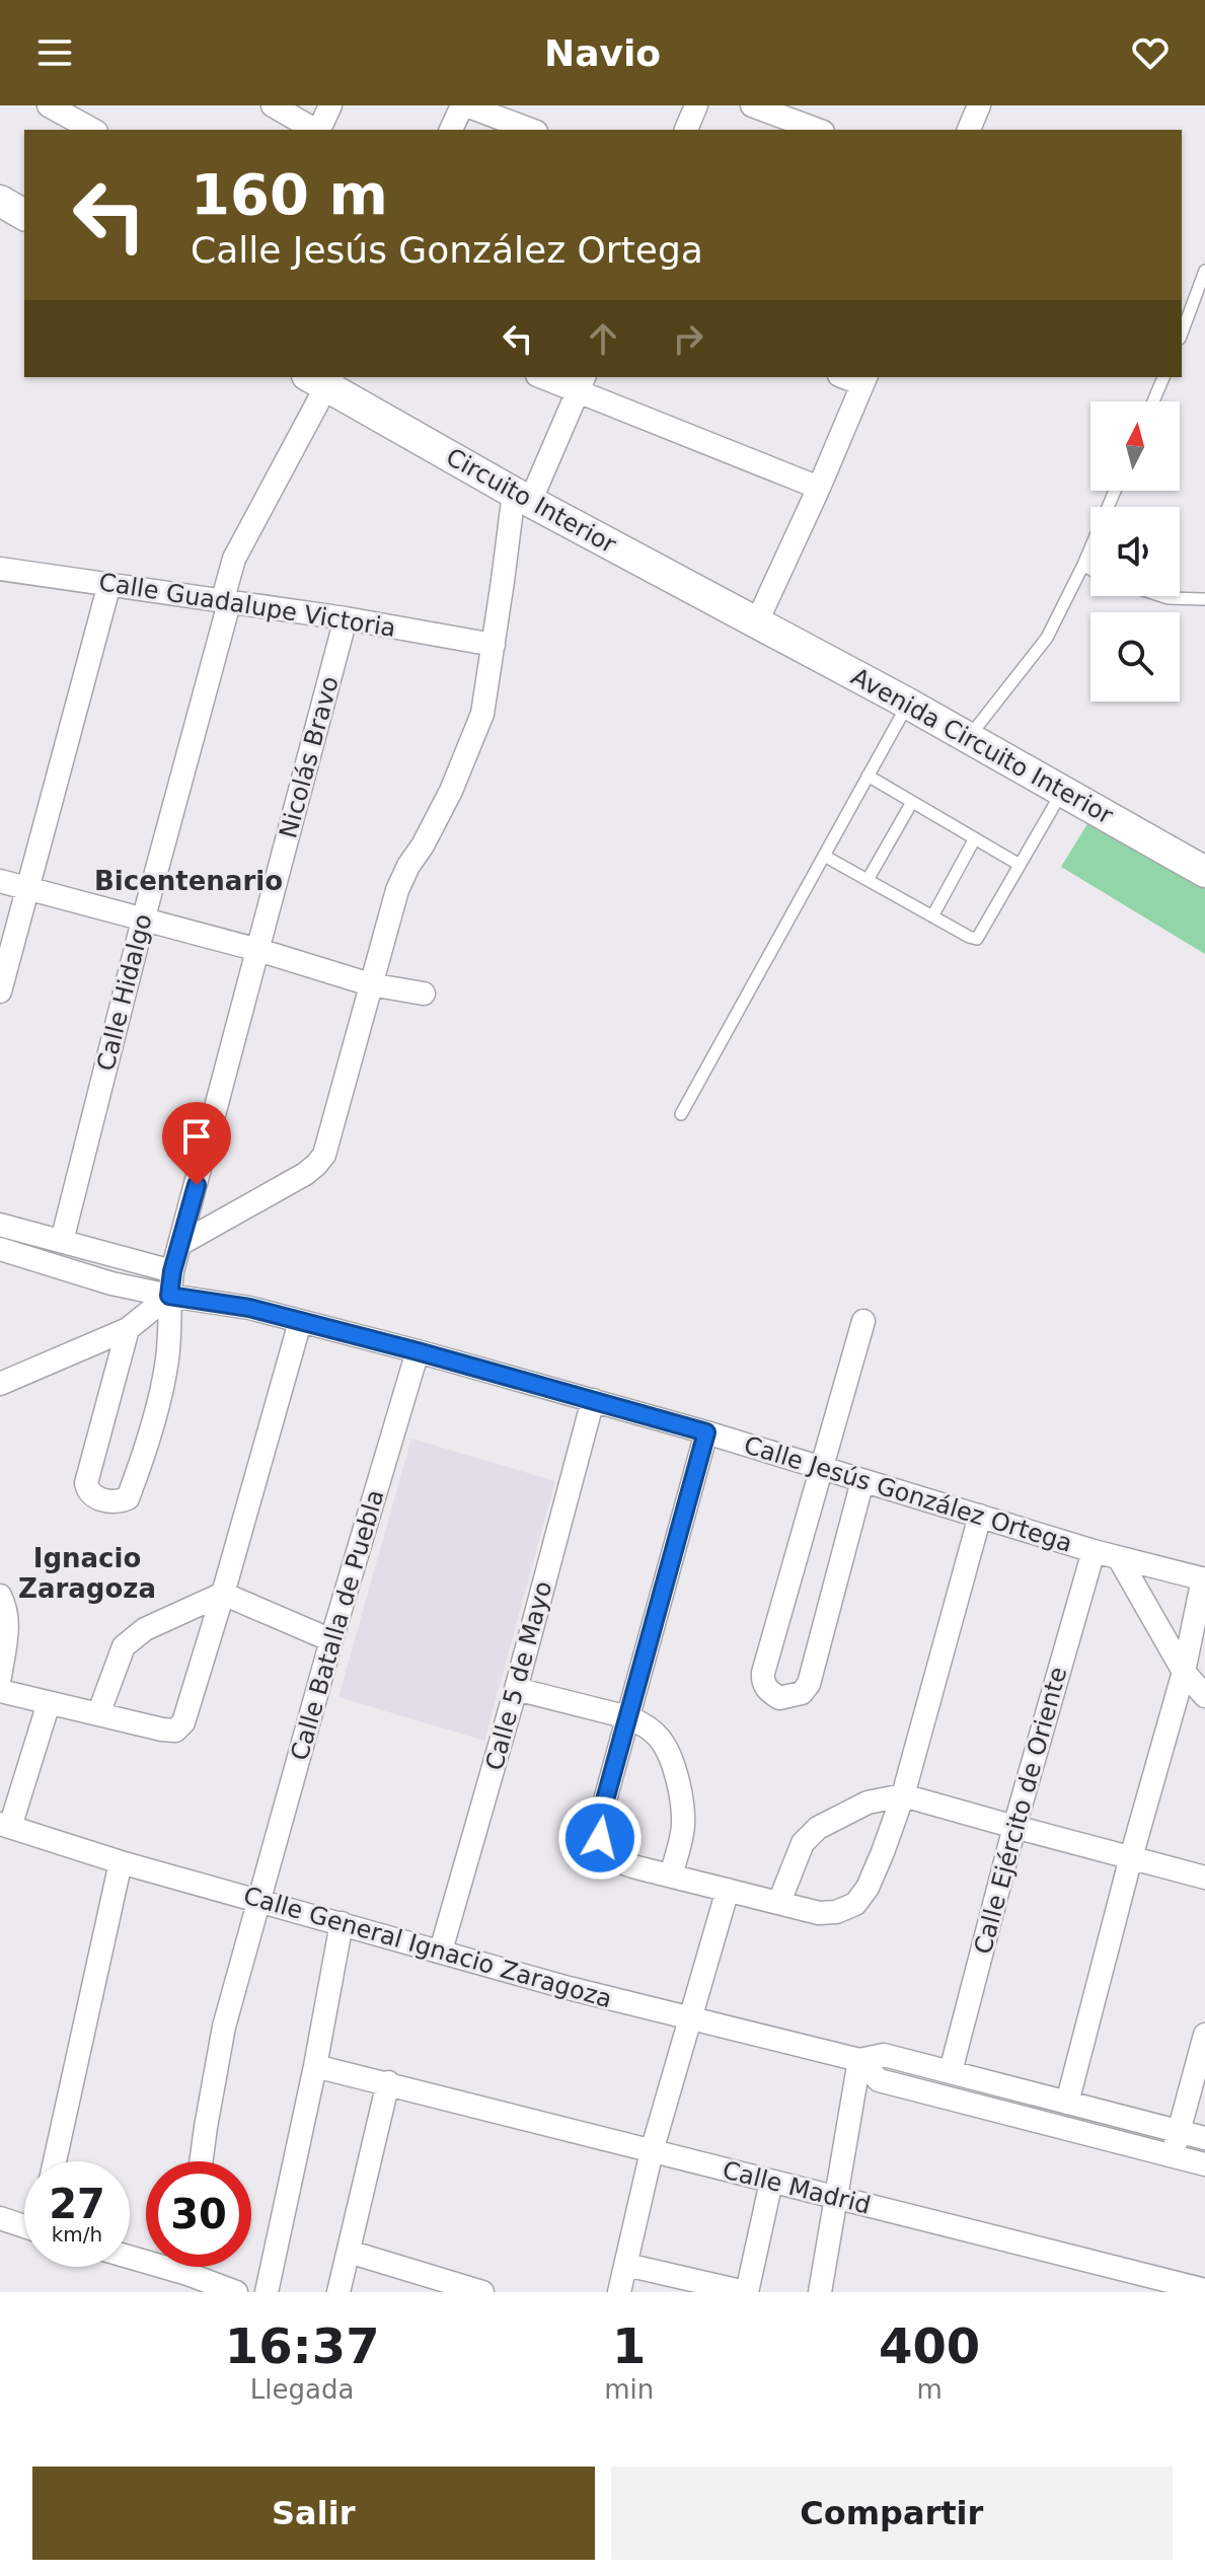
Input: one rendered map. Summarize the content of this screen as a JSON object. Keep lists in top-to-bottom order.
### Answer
{
  "streets": {
    "main road": ["Circuito Interior", "Avenida Circuito Interior"],
    "street": [
      "Calle Guadalupe Victoria",
      "Nicolás Bravo",
      "Calle Hidalgo",
      "Calle Jesús González Ortega",
      "Calle Batalla de Puebla",
      "Calle 5 de Mayo",
      "Calle Ejército de Oriente",
      "Calle General Ignacio Zaragoza",
      "Calle Madrid"
    ]
  },
  "crossings": [
    ["Circuito Interior", "Avenida Circuito Interior"],
    ["Circuito Interior", "Calle Hidalgo"],
    ["Calle Guadalupe Victoria", "Nicolás Bravo"],
    ["Calle Guadalupe Victoria", "Calle Hidalgo"],
    ["Nicolás Bravo", "Calle Jesús González Ortega"],
    ["Calle Jesús González Ortega", "Calle Batalla de Puebla"],
    ["Calle Jesús González Ortega", "Calle 5 de Mayo"],
    ["Calle Jesús González Ortega", "Calle Ejército de Oriente"],
    ["Calle Batalla de Puebla", "Calle General Ignacio Zaragoza"],
    ["Calle 5 de Mayo", "Calle General Ignacio Zaragoza"],
    ["Calle Ejército de Oriente", "Calle General Ignacio Zaragoza"]
  ],
  "districts": ["Bicentenario", "Ignacio Zaragoza"],
  "north": "top",
  "page": {
    "header": "Navio",
    "turn": ["160 m", "Calle Jesús González Ortega"],
    "speed": "27 km/h",
    "limit": "30",
    "eta": [
      "16:37",
      "Llegada",
      "1",
      "min",
      "400",
      "m"
    ],
    "buttons": ["Salir", "Compartir"]
  }
}
